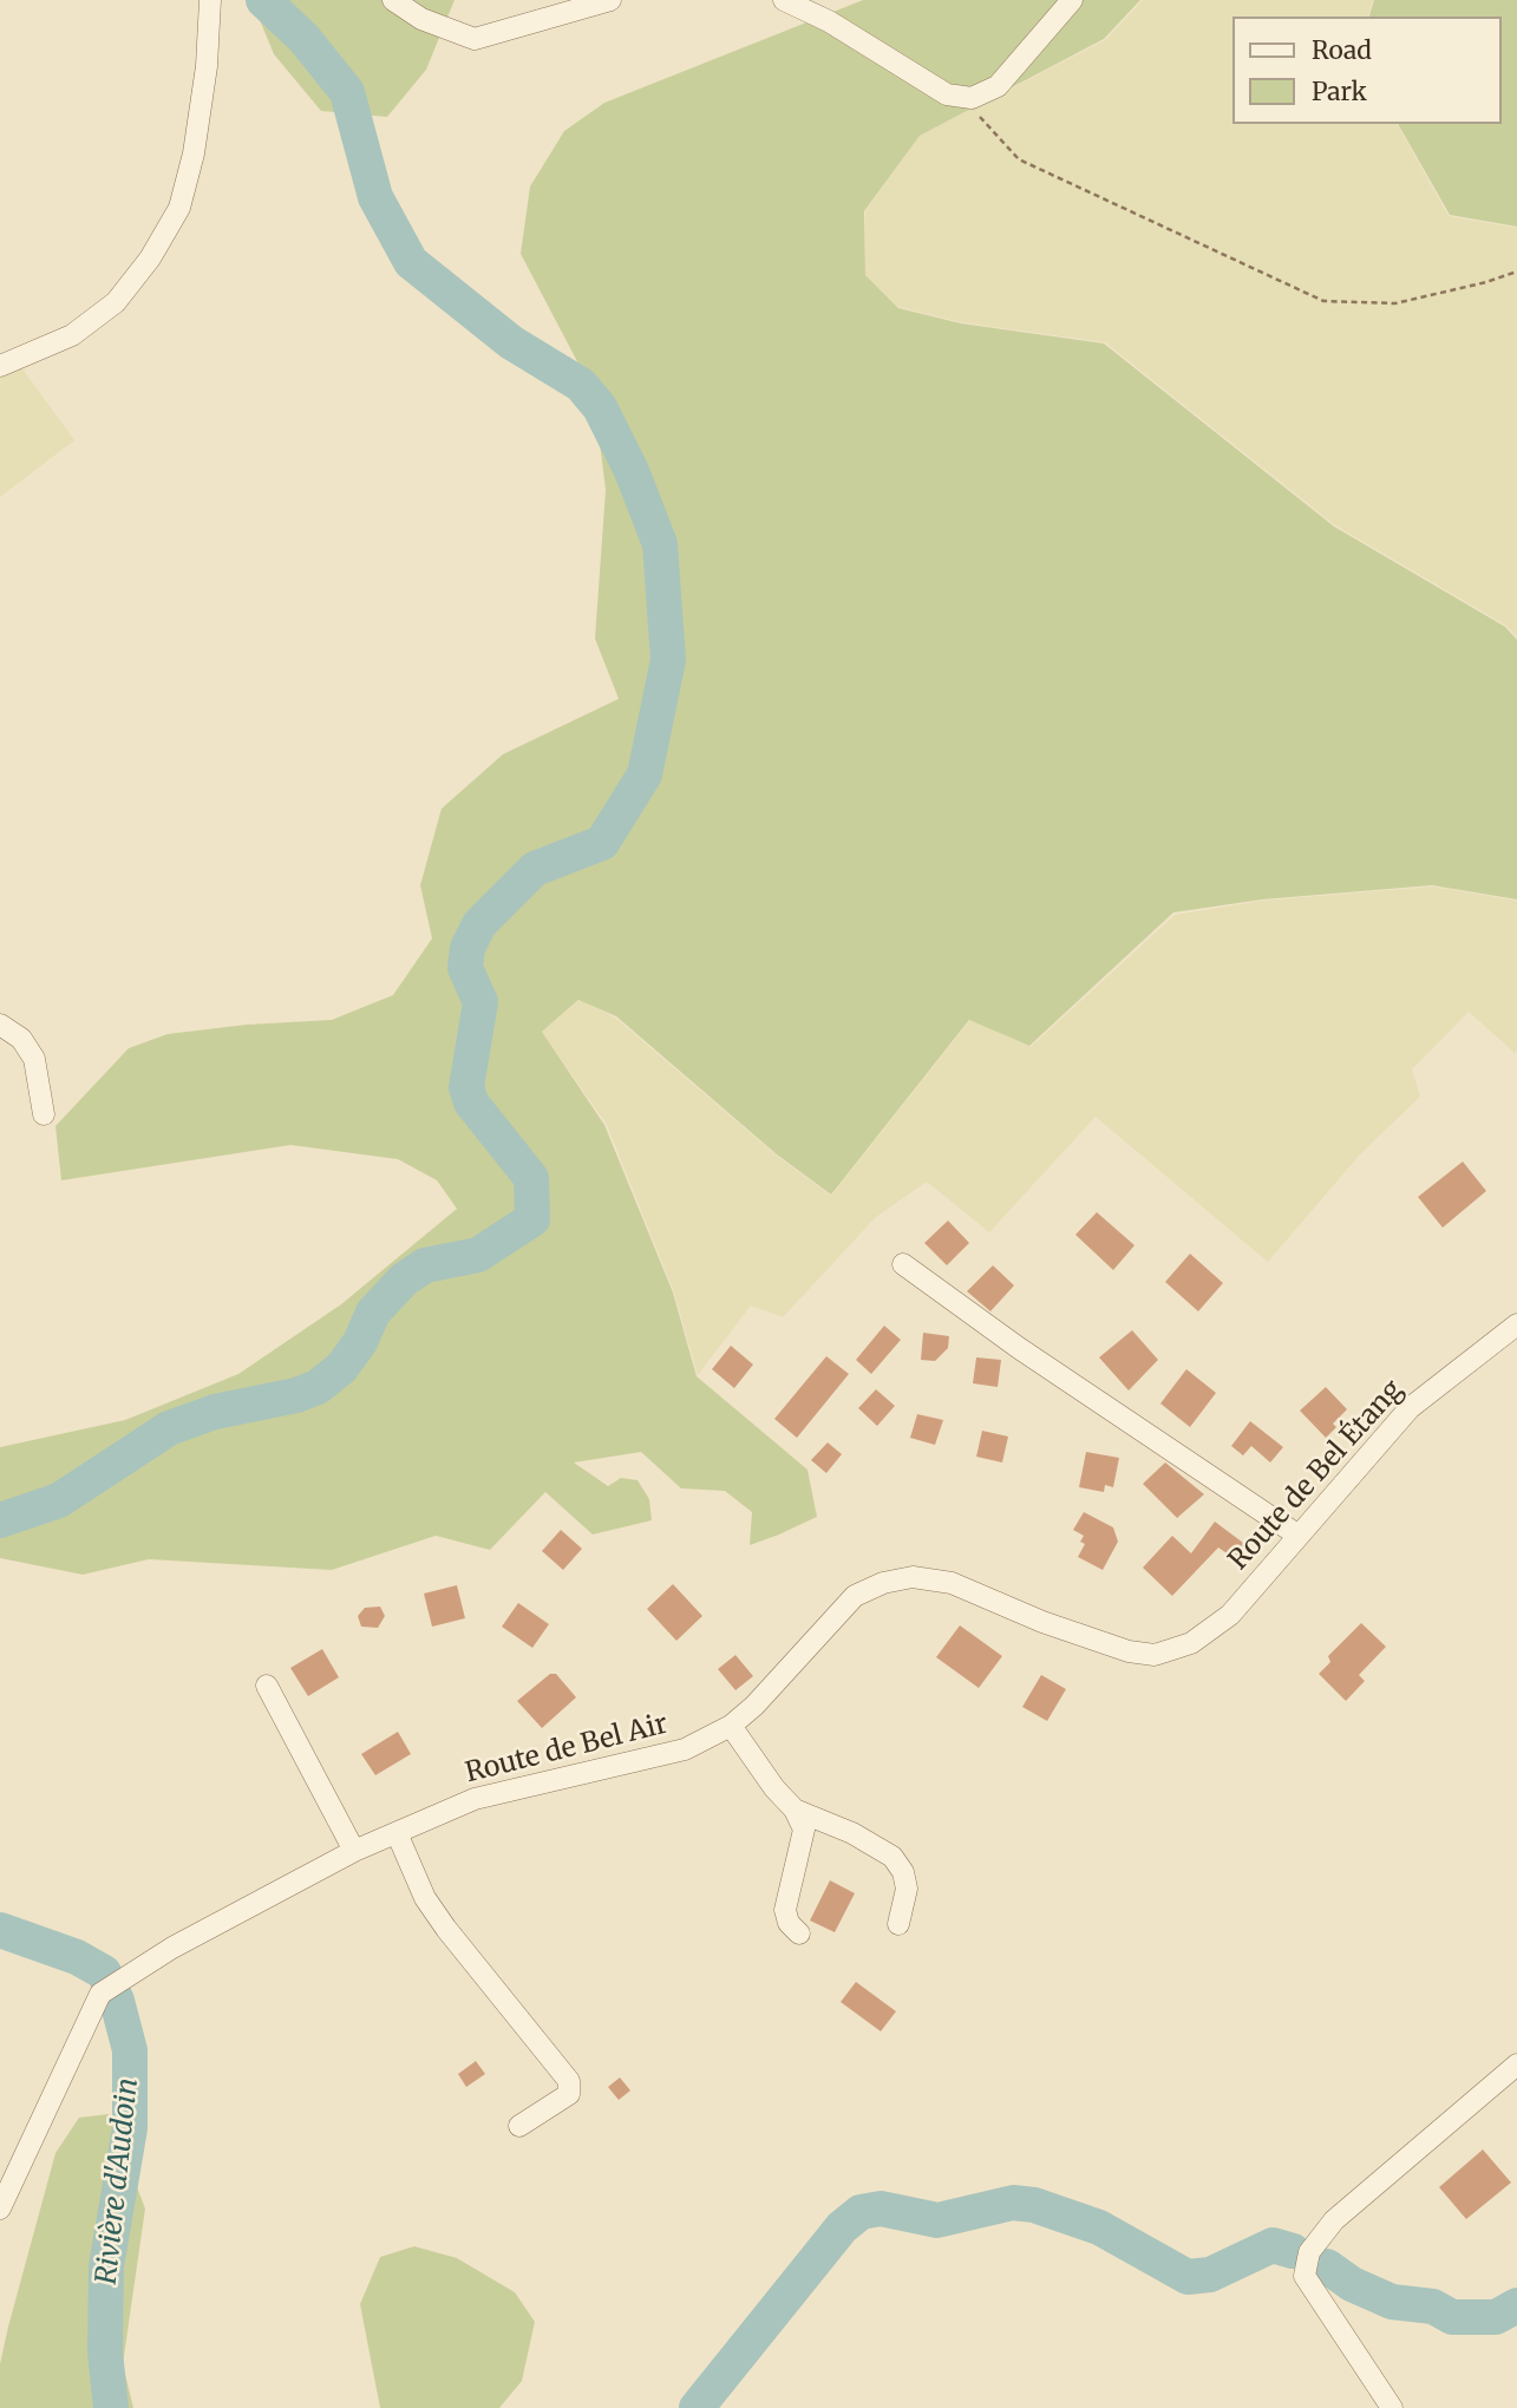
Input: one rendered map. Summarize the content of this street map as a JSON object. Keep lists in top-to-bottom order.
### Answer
{
  "streets": {
    "street": ["Route de Bel Étang", "Route de Bel Air"]
  },
  "crossings": [
    ["Route de Bel Étang", "Route de Bel Air"]
  ],
  "water": ["Rivière d'Audoin"],
  "legend": ["Road", "Park"]
}
